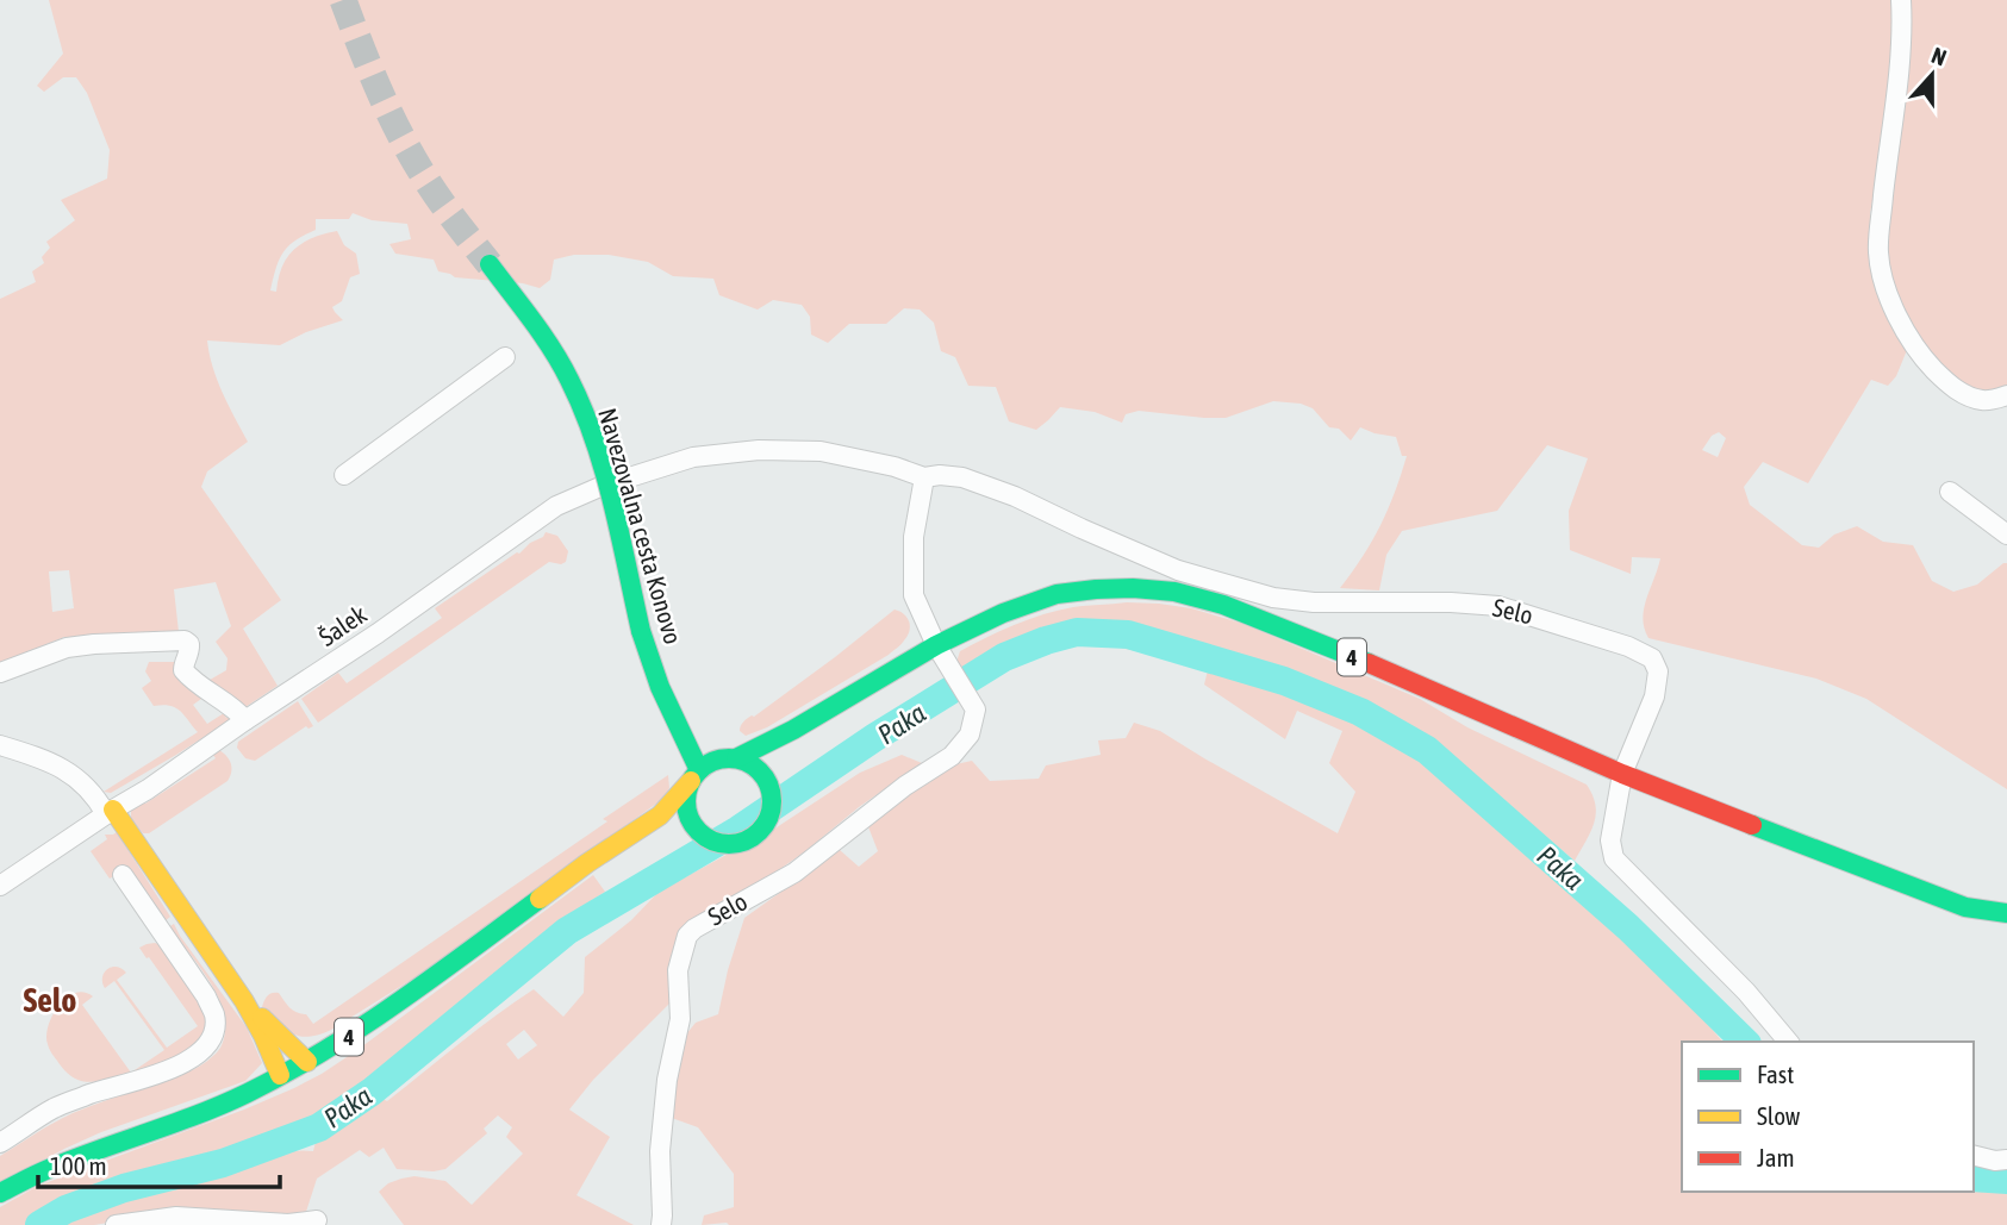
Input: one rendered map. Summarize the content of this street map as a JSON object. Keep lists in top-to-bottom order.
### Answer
{
  "streets": {
    "main road": ["Navezovalna cesta Konovo", "4"],
    "street": ["Selo", "Šalek"]
  },
  "crossings": [
    ["Navezovalna cesta Konovo", "4"],
    ["Selo", "Šalek"],
    ["Selo", "4"]
  ],
  "districts": ["Selo"],
  "water": ["Paka"],
  "legend": ["Fast", "Slow", "Jam"],
  "scale_bar": "100 m",
  "north": "top"
}
